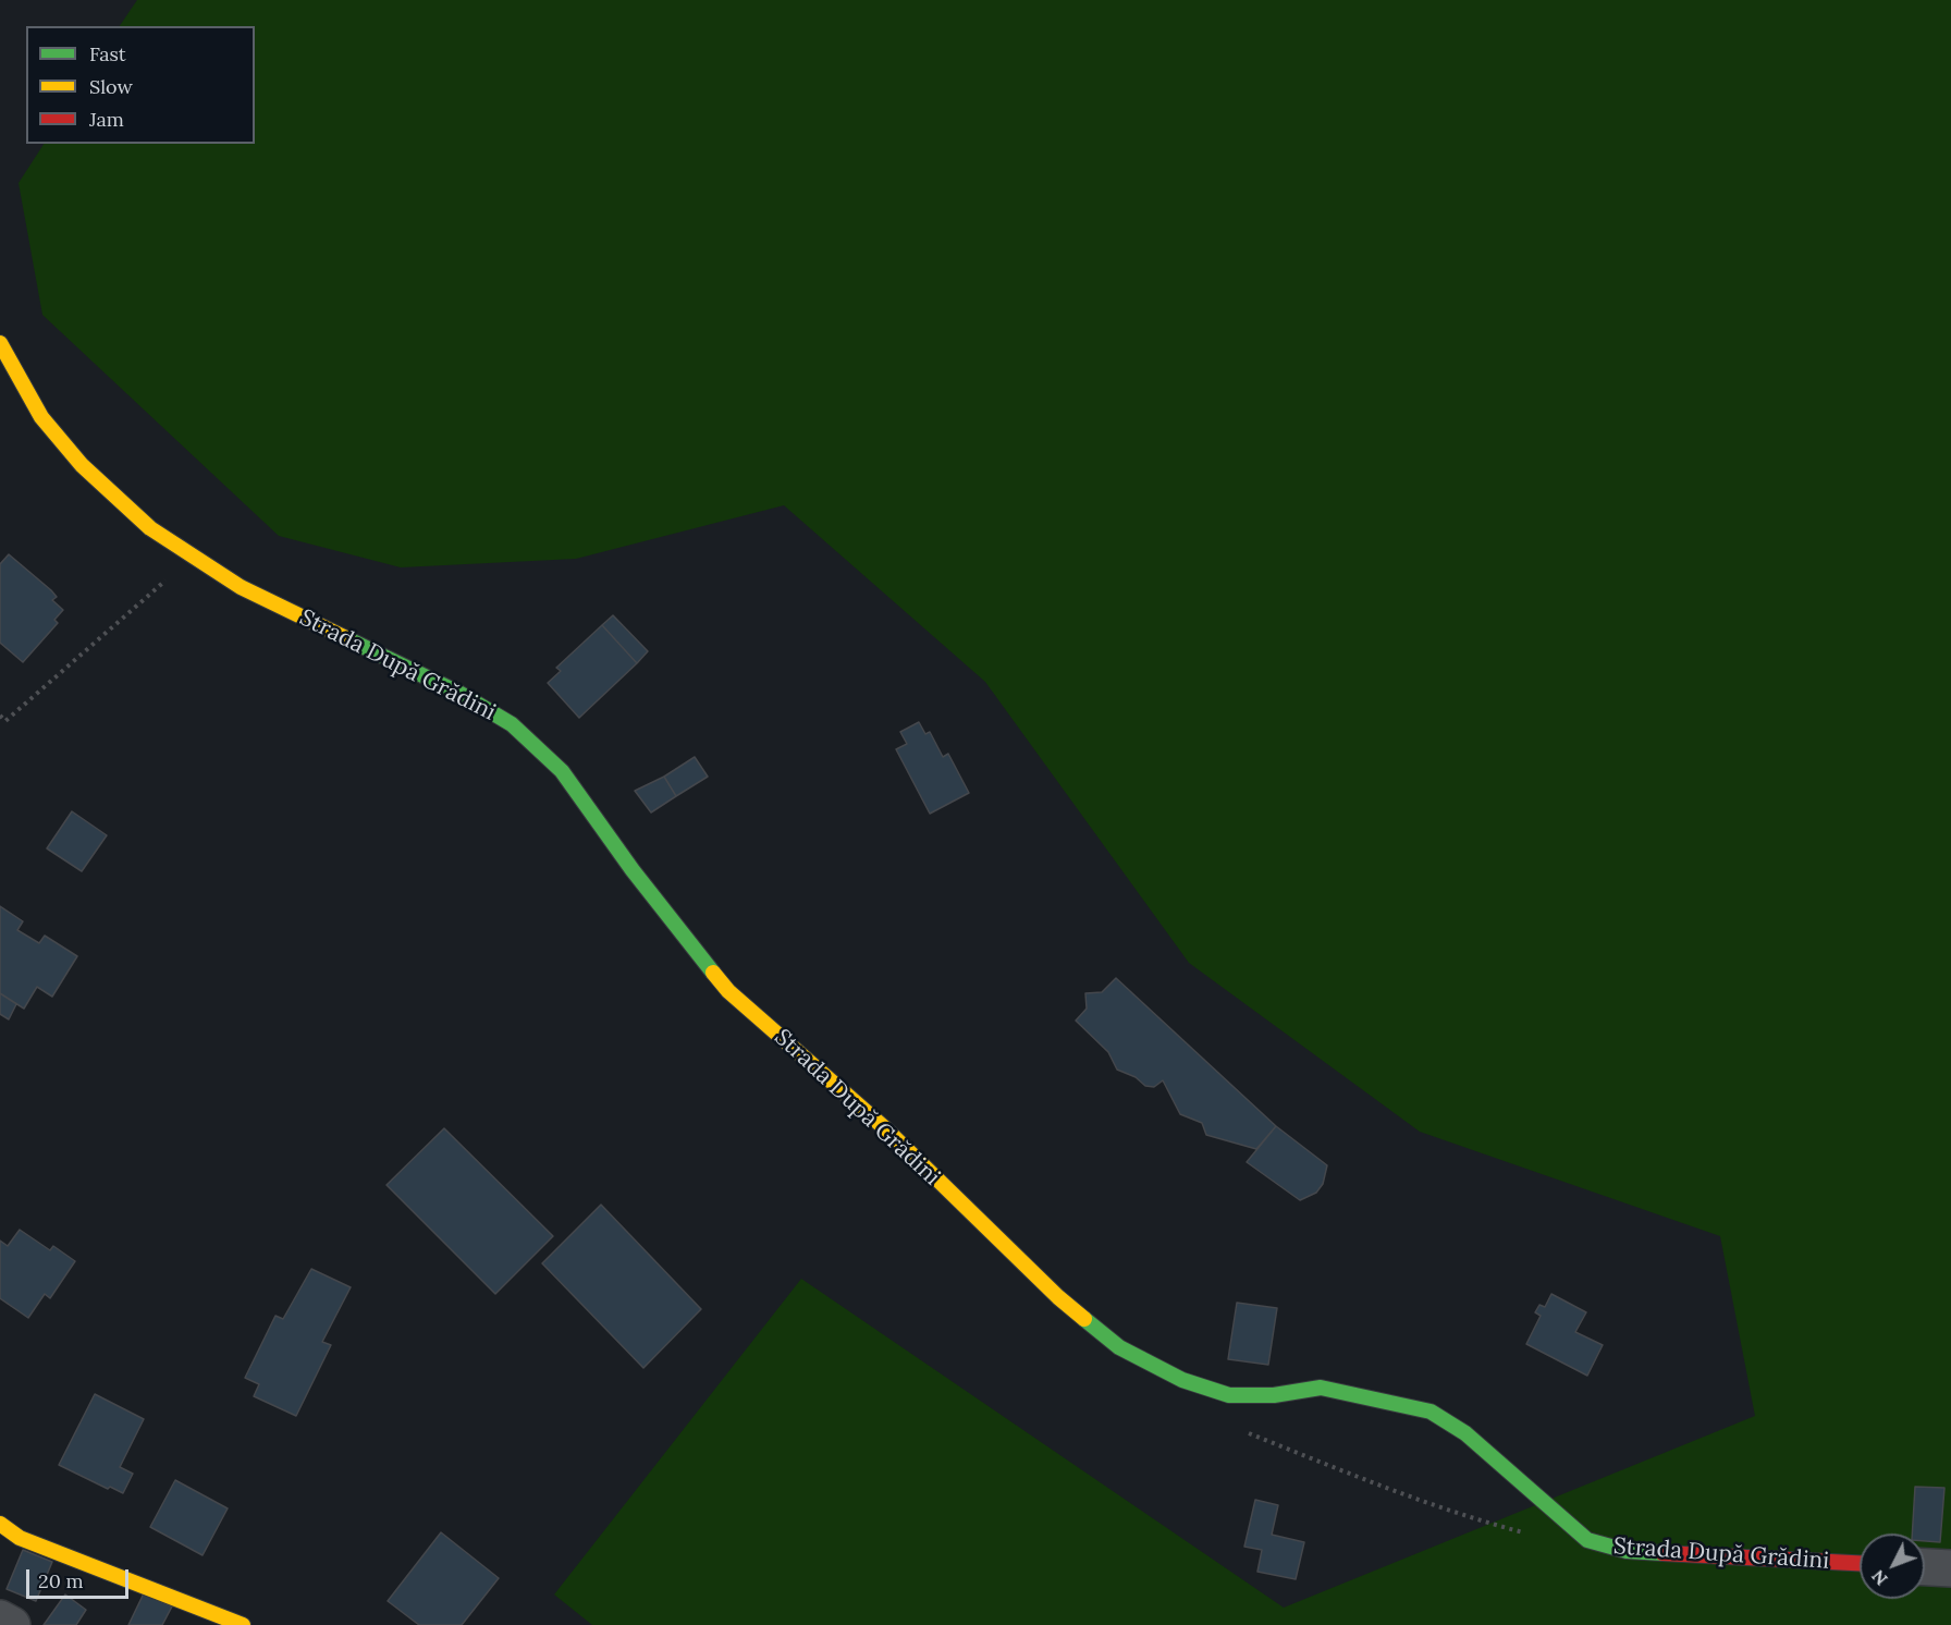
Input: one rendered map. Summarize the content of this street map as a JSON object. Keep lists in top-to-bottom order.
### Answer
{
  "streets": {
    "street": ["Strada După Grădini"]
  },
  "legend": ["Fast", "Slow", "Jam"],
  "scale_bar": "20 m",
  "north": "bottom left"
}
